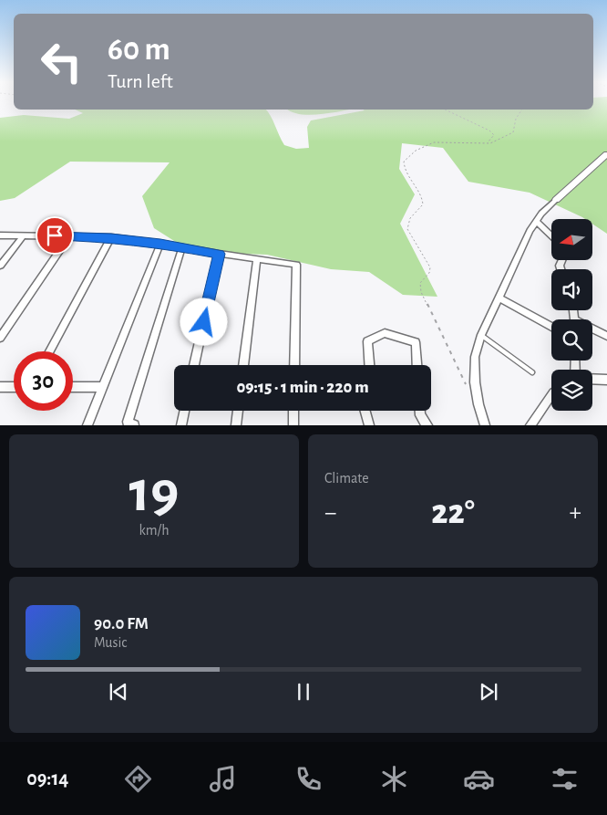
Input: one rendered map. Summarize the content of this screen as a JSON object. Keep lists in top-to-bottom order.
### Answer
{
  "north": "left",
  "page": {
    "turn": ["60 m", "Turn left"],
    "limit": "30",
    "trip": "09:15 · 1 min · 220 m",
    "tile": [
      ["19", "km/h"],
      "Climate"
    ],
    "heat": ["−", "22°", "+"],
    "song": ["90.0 FM", "Music"],
    "tabs": "09:14"
  }
}
